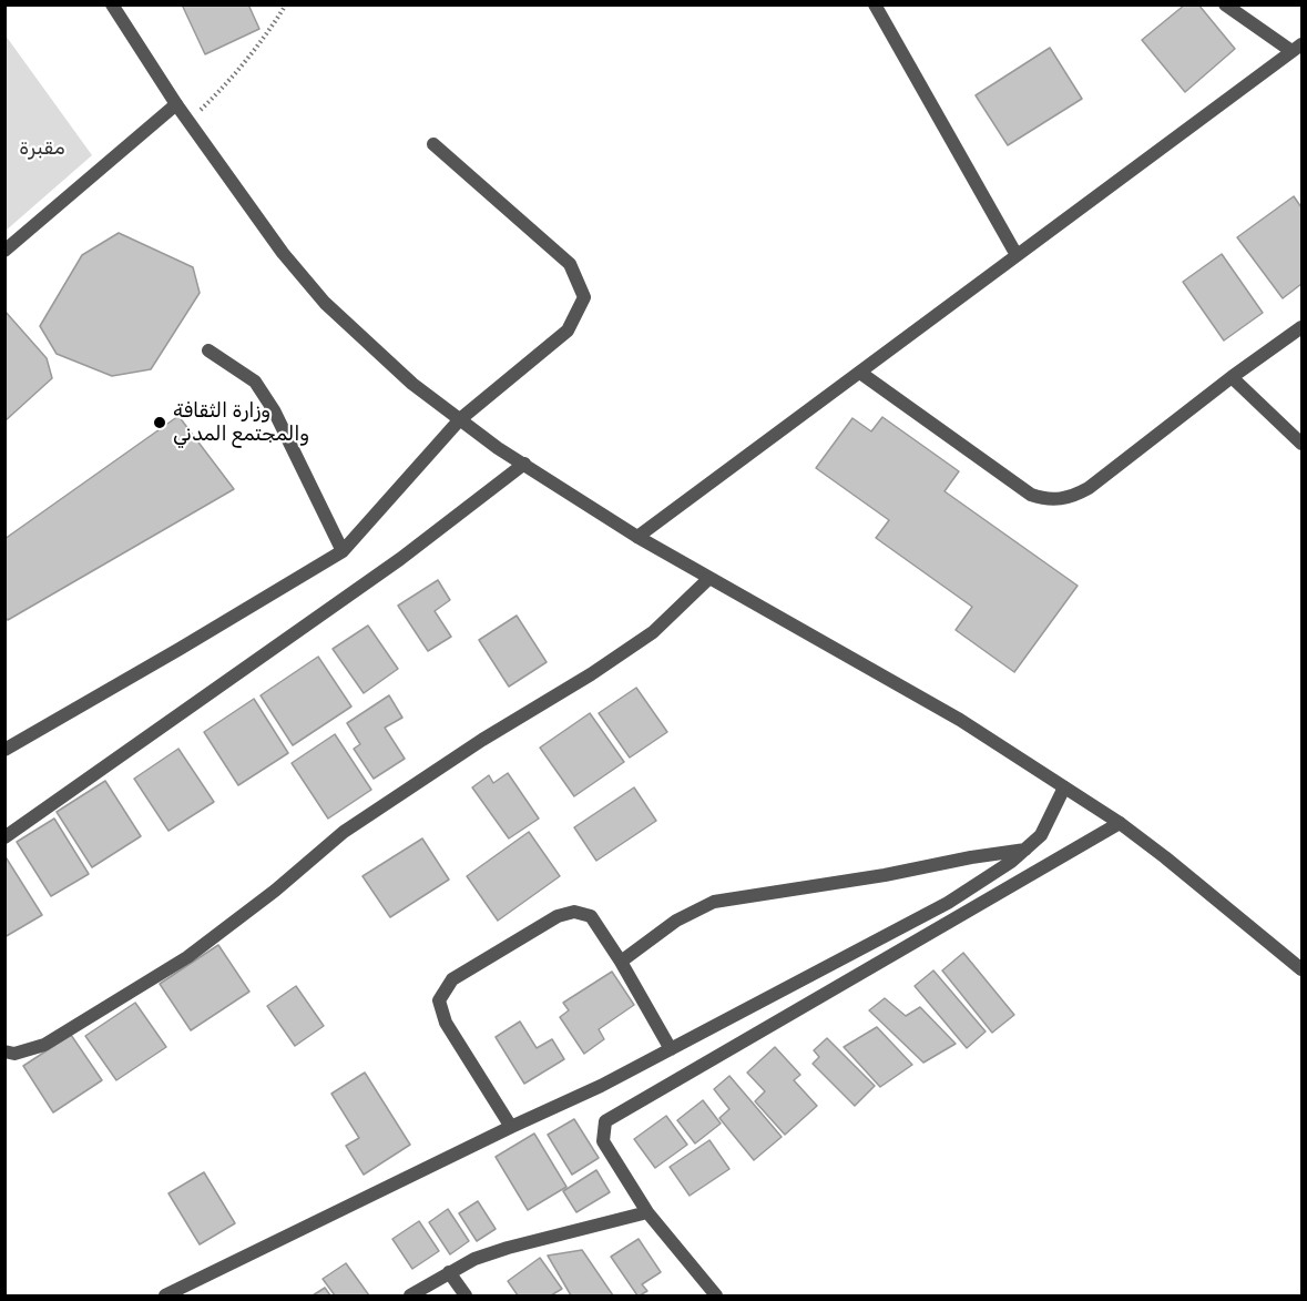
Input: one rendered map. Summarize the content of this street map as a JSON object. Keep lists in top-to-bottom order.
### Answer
{
  "parks": ["مقبرة"],
  "places": ["وزارة الثقافة والمجتمع المدني"]
}
